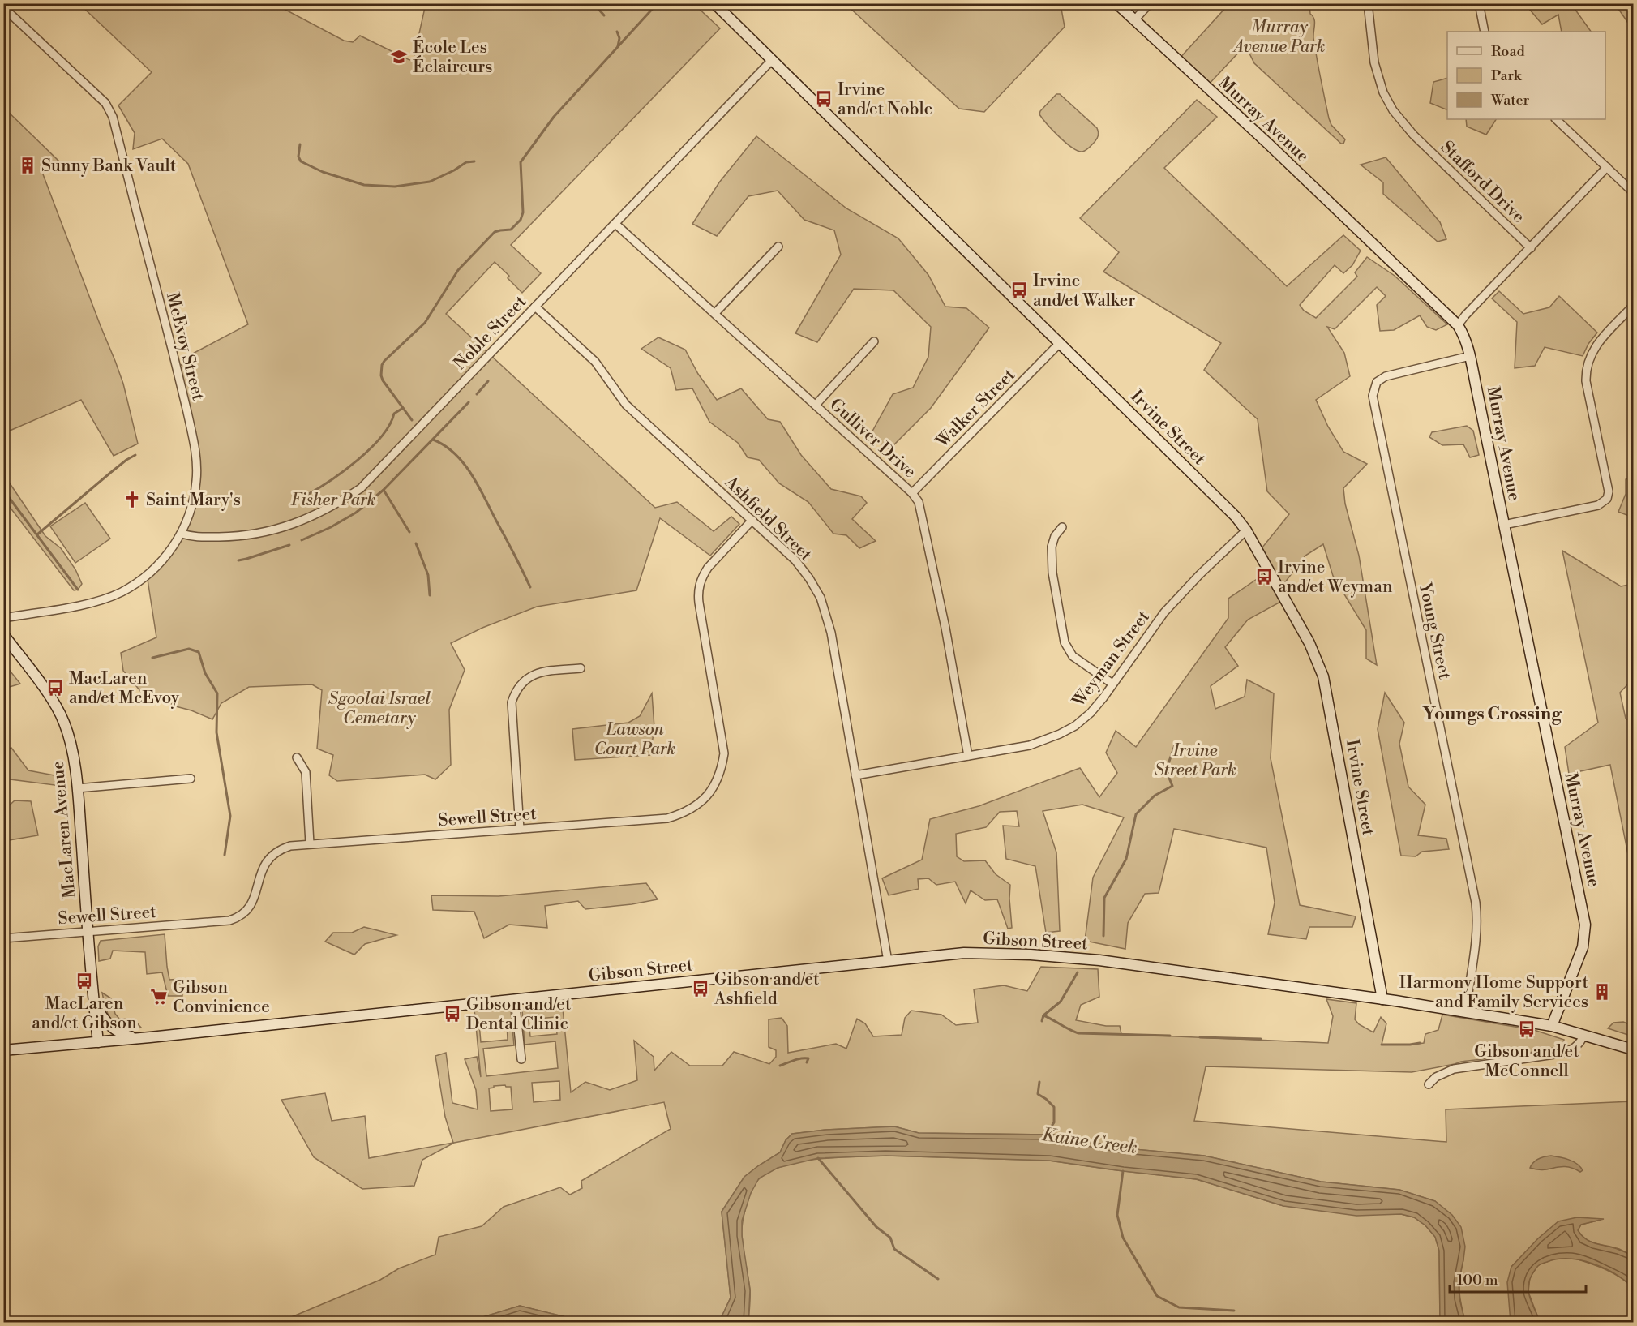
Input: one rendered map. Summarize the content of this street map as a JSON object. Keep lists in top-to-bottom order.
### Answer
{
  "streets": {
    "street": [
      "Murray Avenue",
      "Stafford Drive",
      "Noble Street",
      "McEvoy Street",
      "Walker Street",
      "Irvine Street",
      "Gulliver Drive",
      "Ashfield Street",
      "Young Street",
      "Weyman Street",
      "Sewell Street",
      "MacLaren Avenue",
      "Gibson Street"
    ]
  },
  "crossings": [
    ["Murray Avenue", "Young Street"],
    ["Murray Avenue", "Gibson Street"],
    ["Noble Street", "McEvoy Street"],
    ["Noble Street", "Irvine Street"],
    ["Noble Street", "Gulliver Drive"],
    ["Noble Street", "Ashfield Street"],
    ["Walker Street", "Irvine Street"],
    ["Walker Street", "Gulliver Drive"],
    ["Irvine Street", "Weyman Street"],
    ["Irvine Street", "Gibson Street"],
    ["Gulliver Drive", "Weyman Street"],
    ["Ashfield Street", "Weyman Street"],
    ["Ashfield Street", "Sewell Street"],
    ["Ashfield Street", "Gibson Street"],
    ["Young Street", "Gibson Street"],
    ["Sewell Street", "MacLaren Avenue"],
    ["MacLaren Avenue", "Gibson Street"]
  ],
  "districts": ["Youngs Crossing"],
  "water": ["Kaine Creek"],
  "parks": [
    "Murray Avenue Park",
    "Fisher Park",
    "Sgoolai Israel Cemetary",
    "Lawson Court Park",
    "Irvine Street Park"
  ],
  "places": {
    "school or university": ["École Les Éclaireurs"],
    "bus stop": [
      "Irvine and/et Noble",
      "Irvine and/et Walker",
      "Irvine and/et Weyman",
      "MacLaren and/et McEvoy",
      "MacLaren and/et Gibson",
      "Gibson and/et Ashfield",
      "Gibson and/et Dental Clinic",
      "Gibson and/et McConnell"
    ],
    "building": ["Sunny Bank Vault", "Harmony Home Support and Family Services"],
    "church": ["Saint Mary's"],
    "supermarket": ["Gibson Convinience"]
  },
  "legend": ["Road", "Park", "Water"],
  "scale_bar": "100 m"
}
